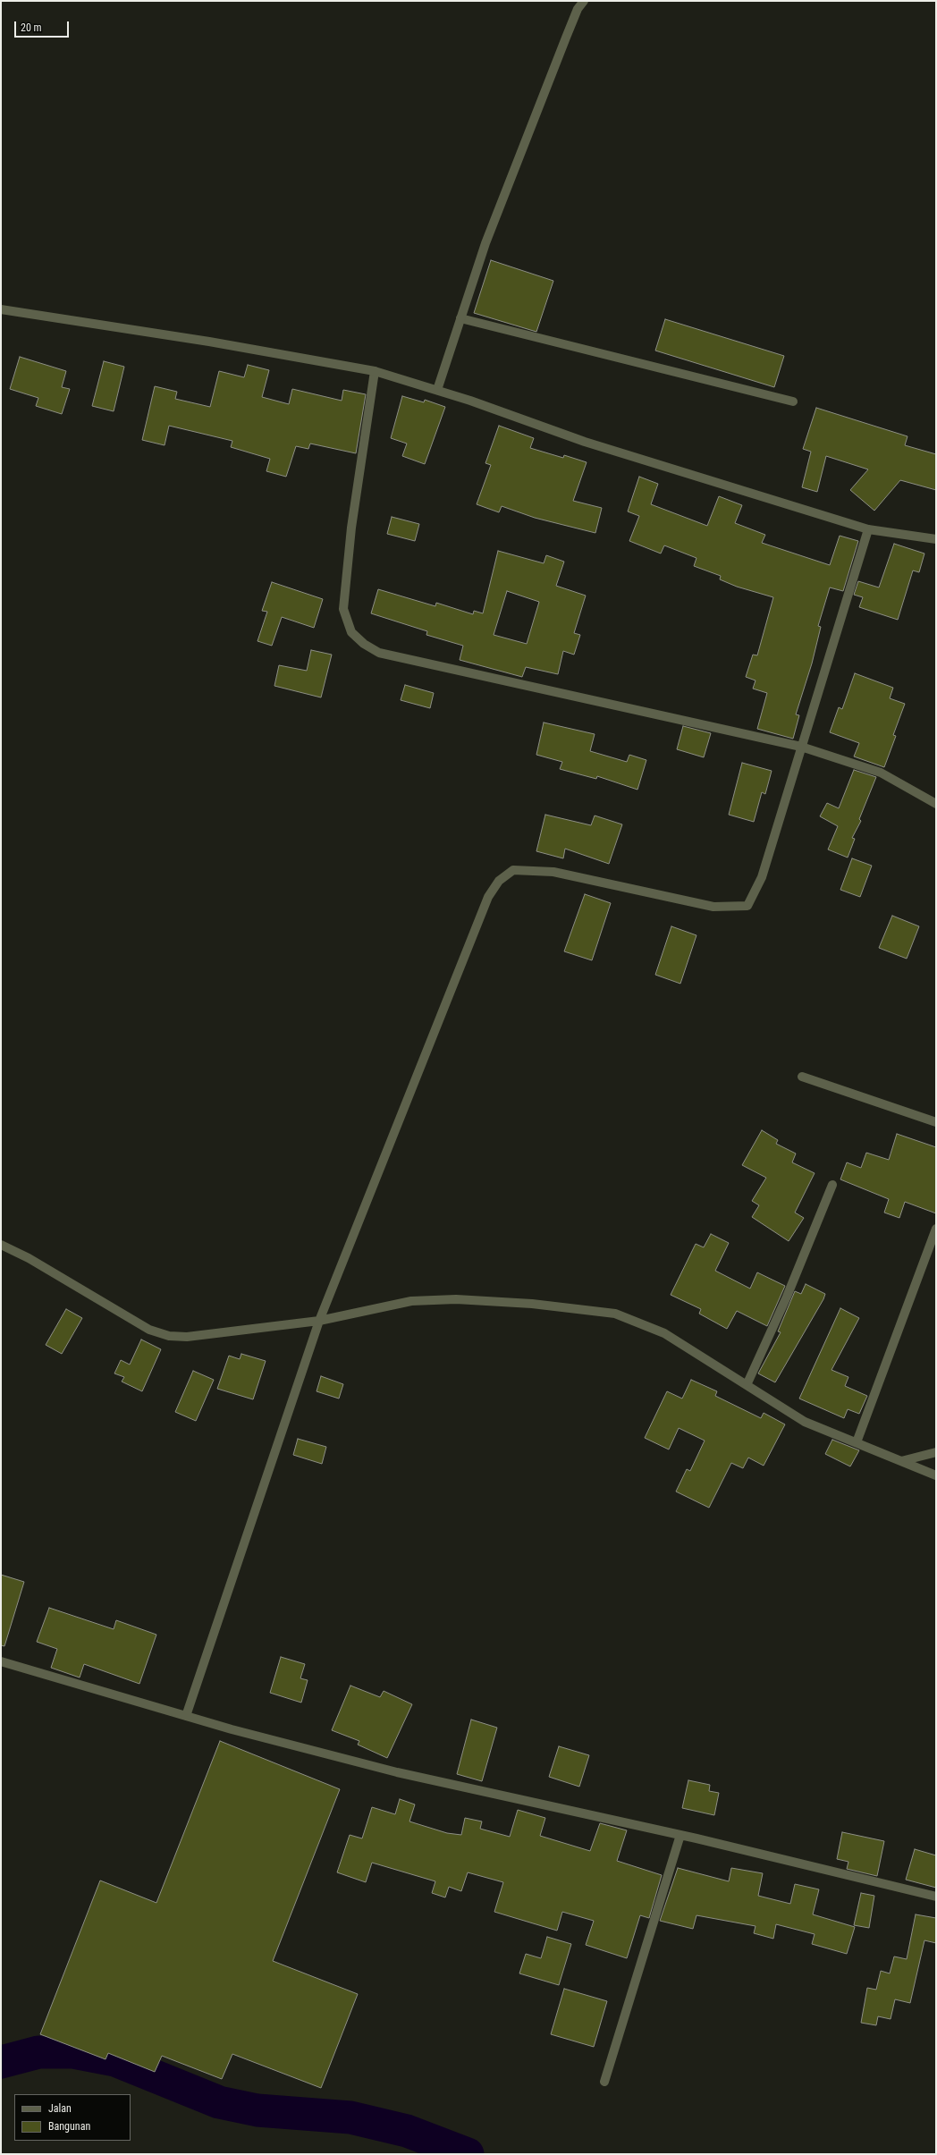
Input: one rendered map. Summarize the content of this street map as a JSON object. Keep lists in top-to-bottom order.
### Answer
{
  "legend": ["Jalan", "Bangunan"],
  "scale_bar": "20 m"
}
